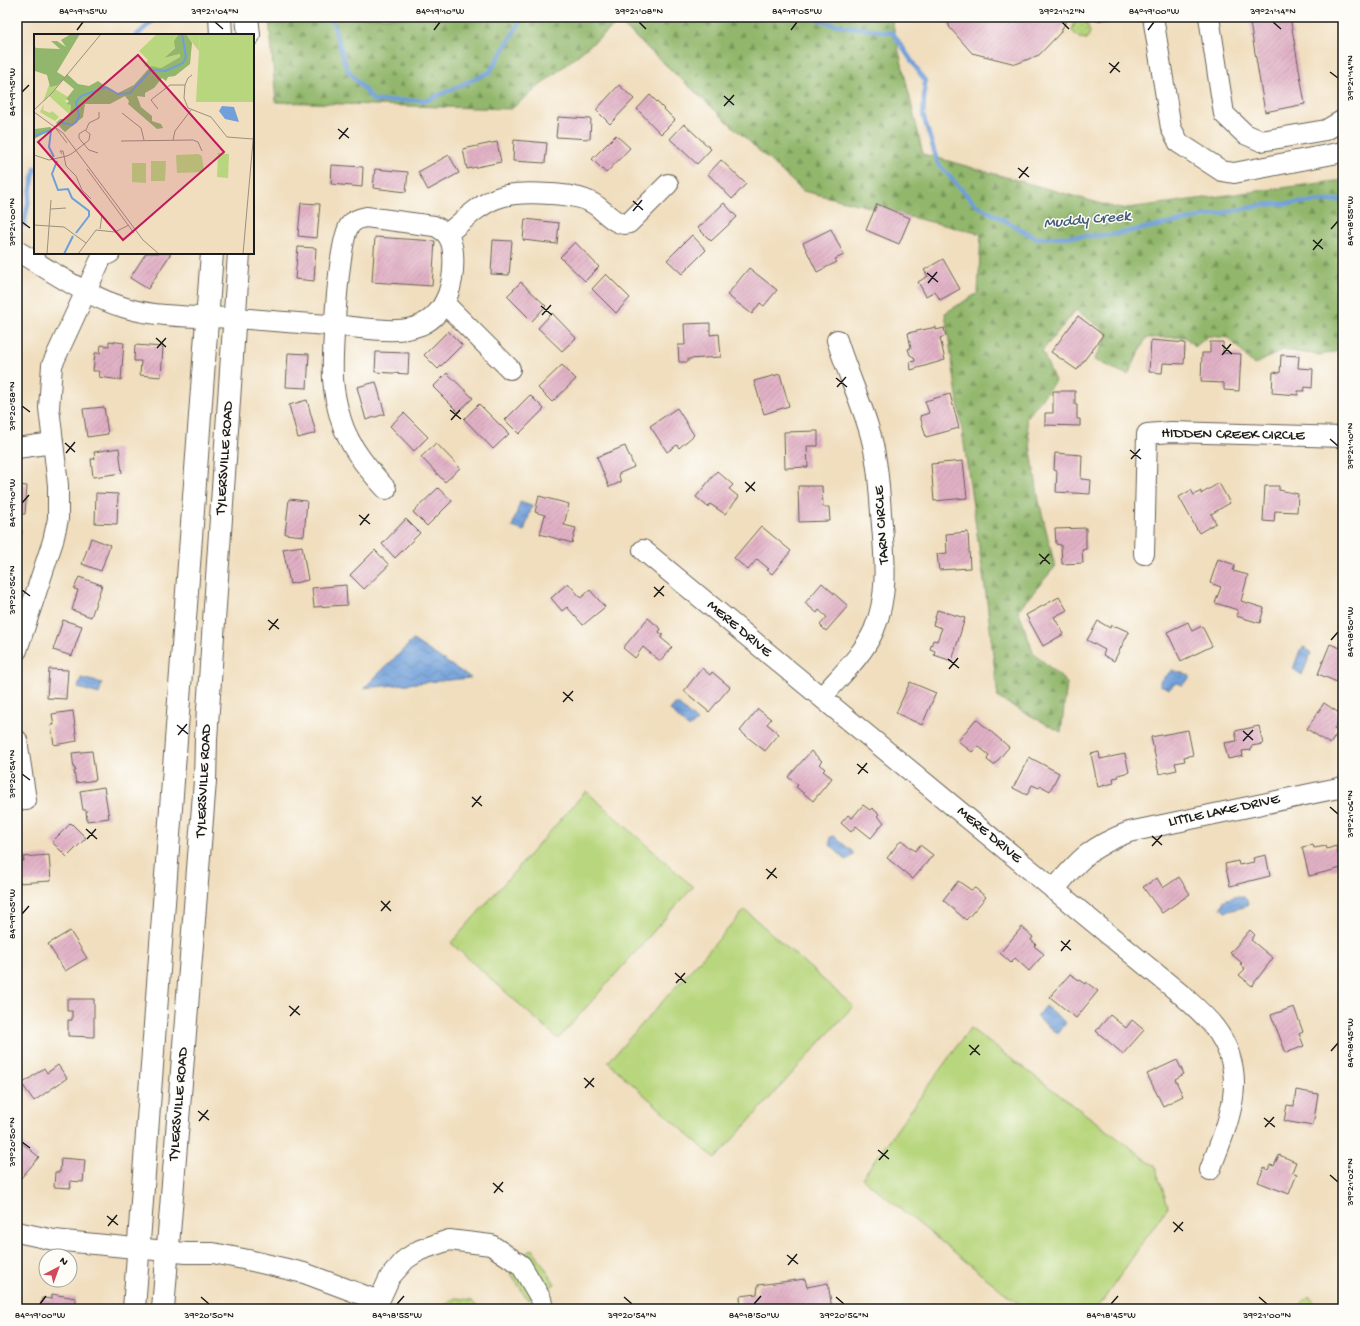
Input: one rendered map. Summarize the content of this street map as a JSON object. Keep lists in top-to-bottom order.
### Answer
{
  "streets": {
    "main road": ["TYLERSVILLE ROAD"],
    "street": [
      "HIDDEN CREEK CIRCLE",
      "TARN CIRCLE",
      "MERE DRIVE",
      "LITTLE LAKE DRIVE"
    ]
  },
  "crossings": [
    ["TARN CIRCLE", "MERE DRIVE"],
    ["MERE DRIVE", "LITTLE LAKE DRIVE"]
  ],
  "water": ["Muddy Creek"],
  "north": "top right",
  "coordinates": [
    "84°19'15\"W",
    "39°21'04\"N",
    "84°19'10\"W",
    "39°21'08\"N",
    "84°19'05\"W",
    "39°21'12\"N",
    "84°19'00\"W",
    "39°21'14\"N",
    "84°18'55\"W",
    "39°21'00\"N",
    "39°20'58\"N",
    "39°21'10\"N",
    "39°20'56\"N",
    "84°18'50\"W",
    "39°20'54\"N",
    "39°21'06\"N",
    "84°18'45\"W",
    "39°20'50\"N",
    "39°21'02\"N"
  ]
}
